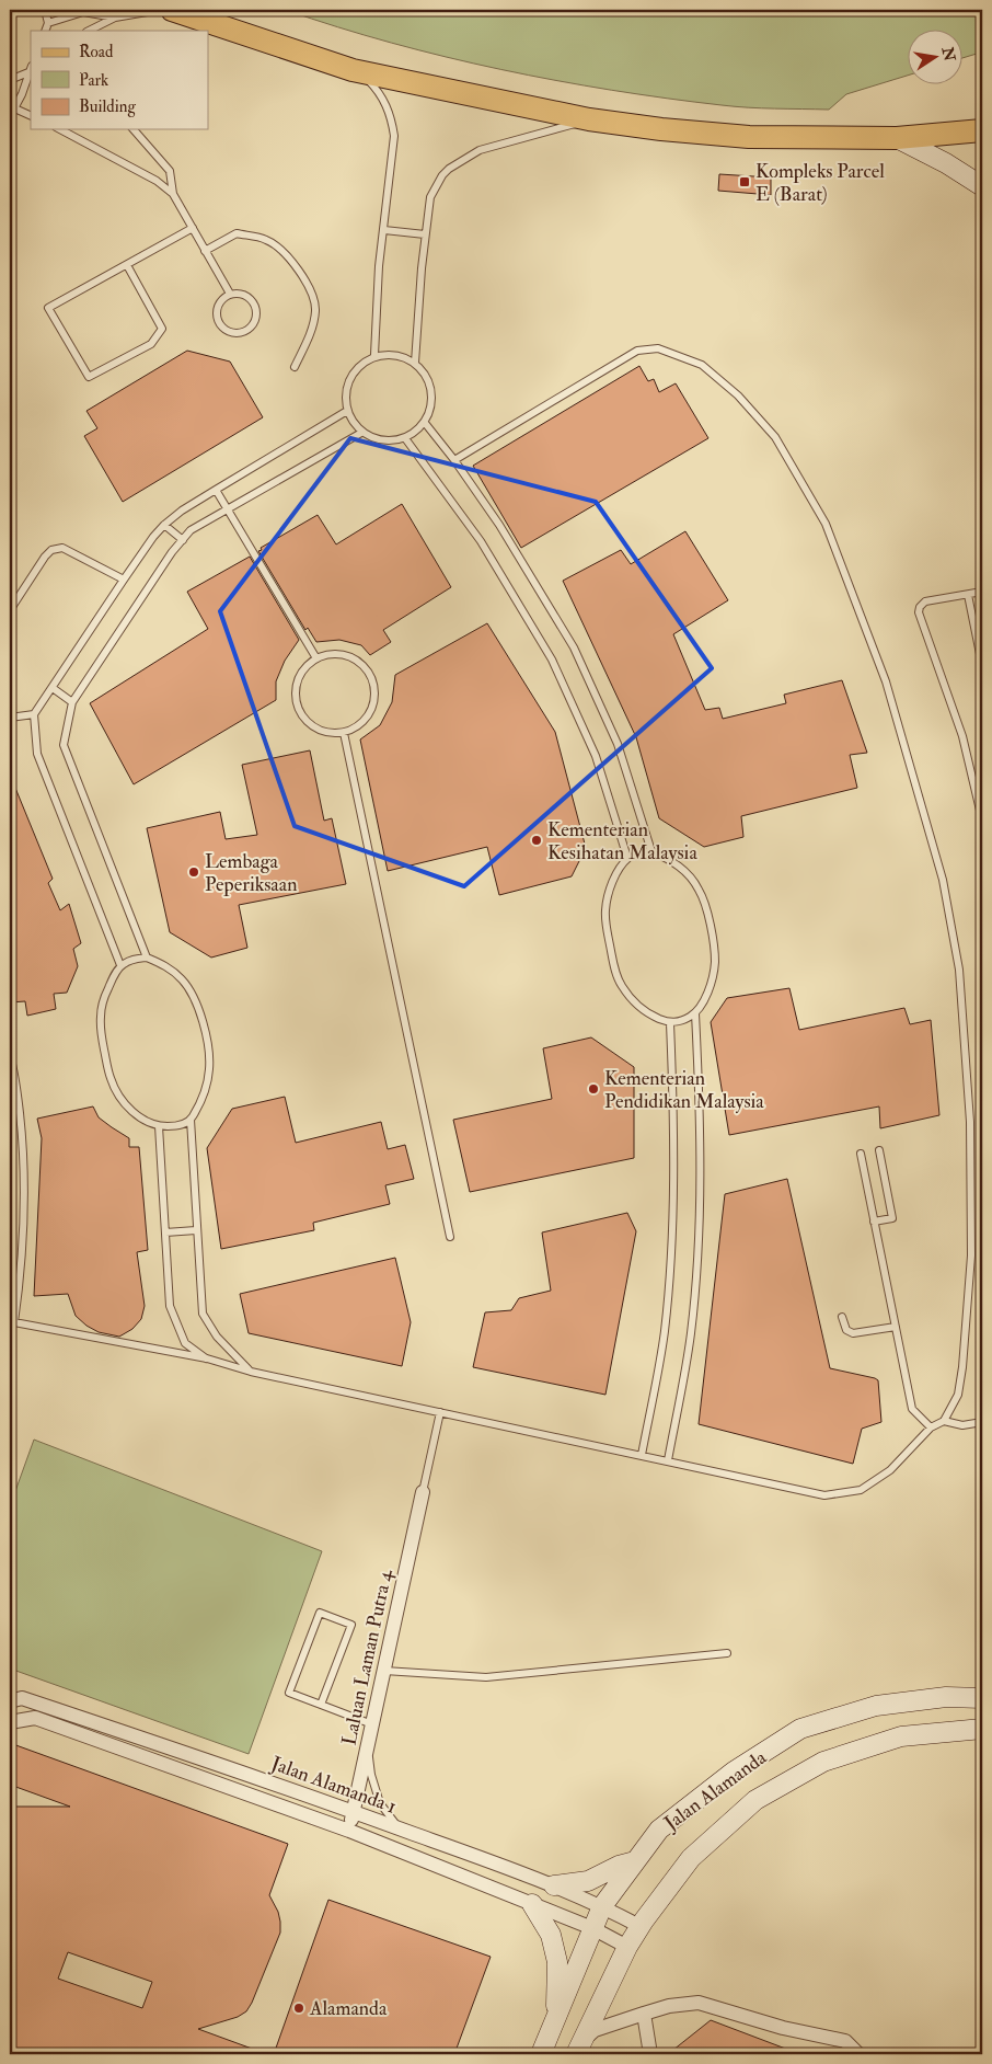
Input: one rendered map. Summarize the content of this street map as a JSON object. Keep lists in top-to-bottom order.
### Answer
{
  "streets": {
    "street": ["Laluan Laman Putra 4", "Jalan Alamanda 1", "Jalan Alamanda"]
  },
  "crossings": [
    ["Laluan Laman Putra 4", "Jalan Alamanda 1"],
    ["Jalan Alamanda 1", "Jalan Alamanda"]
  ],
  "places": {
    "transit": ["Kompleks Parcel E (Barat)"],
    "other": [
      "Kementerian Kesihatan Malaysia",
      "Lembaga Peperiksaan",
      "Kementerian Pendidikan Malaysia",
      "Alamanda"
    ]
  },
  "legend": ["Road", "Park", "Building"],
  "north": "right"
}
